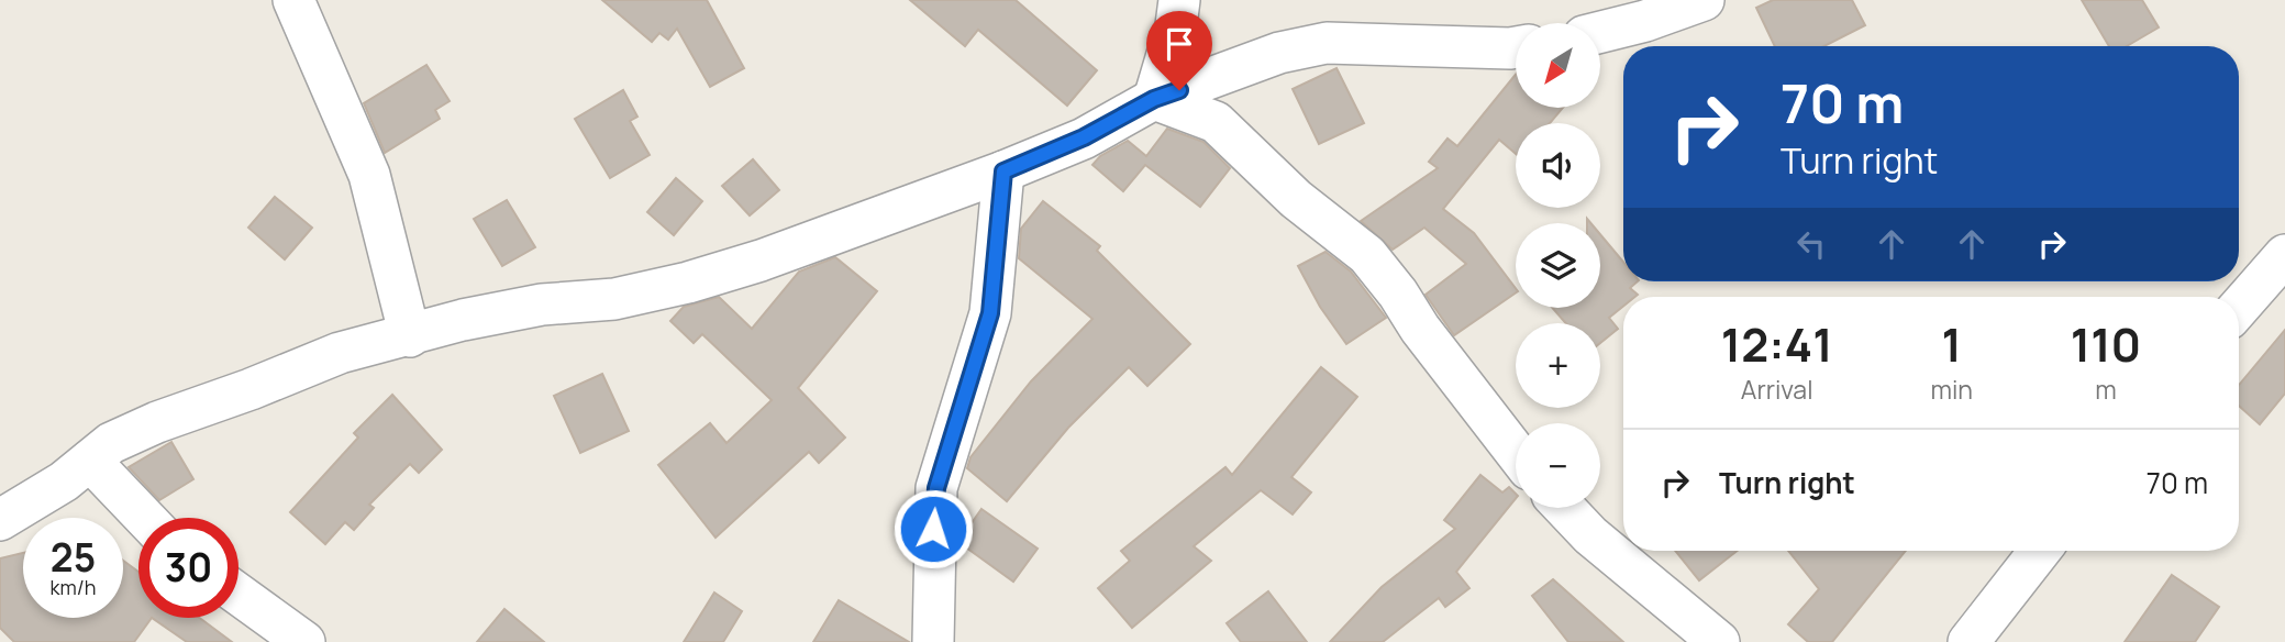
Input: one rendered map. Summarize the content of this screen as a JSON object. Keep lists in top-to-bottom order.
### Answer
{
  "north": "bottom left",
  "page": {
    "map_buttons": ["+", "−"],
    "turn": ["70 m", "Turn right"],
    "eta": [
      "12:41",
      "Arrival",
      "1",
      "min",
      "110",
      "m"
    ],
    "list": [
      {
        "name": "Turn right",
        "value": "70 m"
      }
    ],
    "speed": "25 km/h",
    "limit": "30"
  }
}
